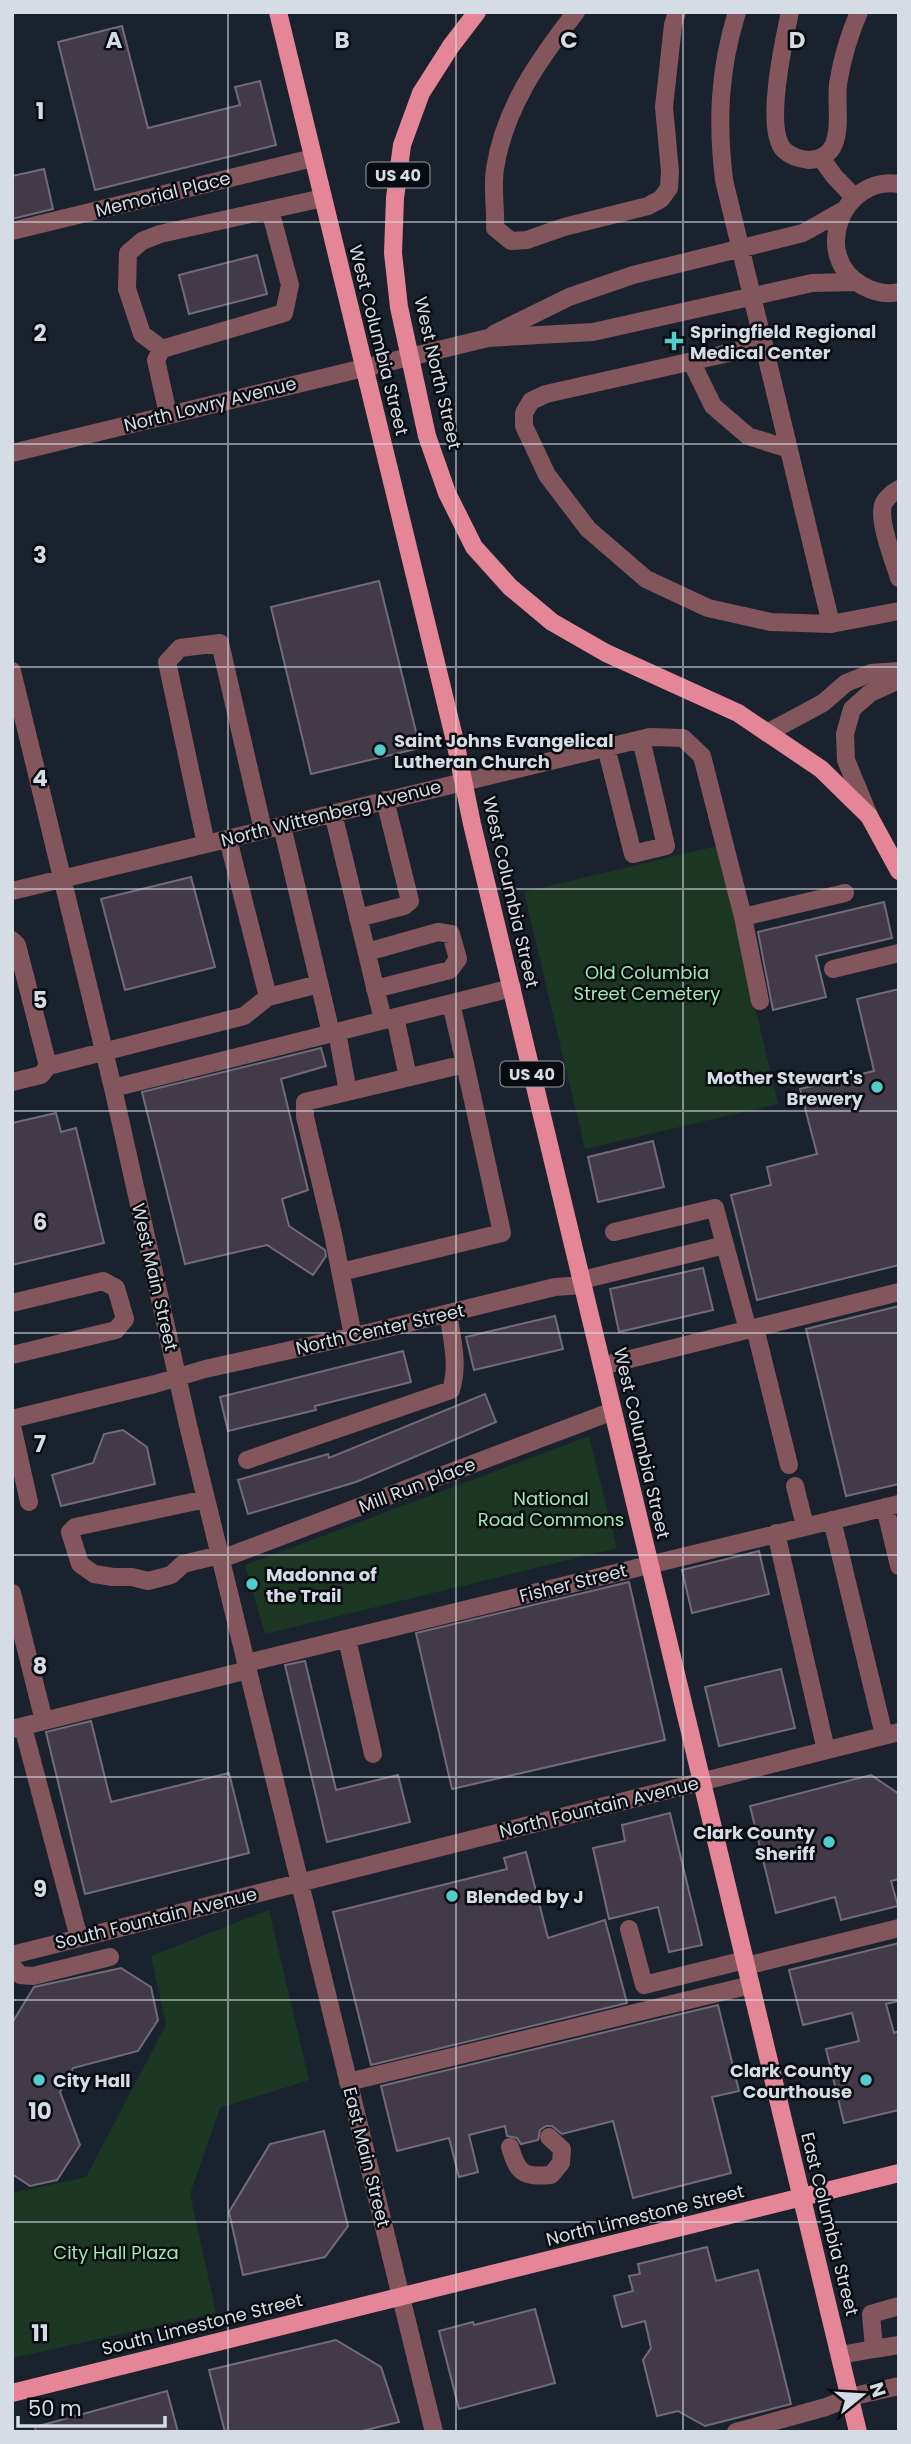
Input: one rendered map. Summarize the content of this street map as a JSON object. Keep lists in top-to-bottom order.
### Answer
{
  "streets": {
    "main road": [
      "US 40",
      "West Columbia Street",
      "West North Street",
      "North Limestone Street",
      "East Columbia Street",
      "South Limestone Street"
    ],
    "street": [
      "Memorial Place",
      "North Lowry Avenue",
      "North Wittenberg Avenue",
      "West Main Street",
      "North Center Street",
      "Mill Run place",
      "Fisher Street",
      "North Fountain Avenue",
      "South Fountain Avenue",
      "East Main Street"
    ]
  },
  "crossings": [
    ["Memorial Place", "West Columbia Street"],
    ["West Columbia Street", "North Lowry Avenue"],
    ["West Columbia Street", "North Wittenberg Avenue"],
    ["West Columbia Street", "North Center Street"],
    ["West Columbia Street", "Mill Run place"],
    ["West Columbia Street", "Fisher Street"],
    ["West Columbia Street", "North Fountain Avenue"],
    ["West Columbia Street", "East Columbia Street"],
    ["West North Street", "North Lowry Avenue"],
    ["North Wittenberg Avenue", "West Main Street"],
    ["West Main Street", "North Center Street"],
    ["West Main Street", "Mill Run place"],
    ["West Main Street", "Fisher Street"],
    ["West Main Street", "North Fountain Avenue"],
    ["West Main Street", "South Fountain Avenue"],
    ["West Main Street", "East Main Street"],
    ["North Fountain Avenue", "South Fountain Avenue"],
    ["North Fountain Avenue", "East Main Street"],
    ["North Fountain Avenue", "East Columbia Street"],
    ["South Fountain Avenue", "East Main Street"],
    ["East Main Street", "North Limestone Street"],
    ["East Main Street", "South Limestone Street"],
    ["North Limestone Street", "East Columbia Street"],
    ["North Limestone Street", "South Limestone Street"]
  ],
  "parks": ["Old Columbia Street Cemetery", "National Road Commons", "City Hall Plaza"],
  "places": {
    "health": ["Springfield Regional Medical Center"],
    "other": [
      "Saint Johns Evangelical Lutheran Church",
      "Mother Stewart's Brewery",
      "Madonna of the Trail",
      "Clark County Sheriff",
      "Blended by J",
      "City Hall",
      "Clark County Courthouse"
    ]
  },
  "scale_bar": "50 m",
  "north": "right",
  "grid": {
    "columns": [
      "A",
      "B",
      "C",
      "D"
    ],
    "rows": [
      "1",
      "2",
      "3",
      "4",
      "5",
      "6",
      "7",
      "8",
      "9",
      "10",
      "11"
    ]
  }
}
